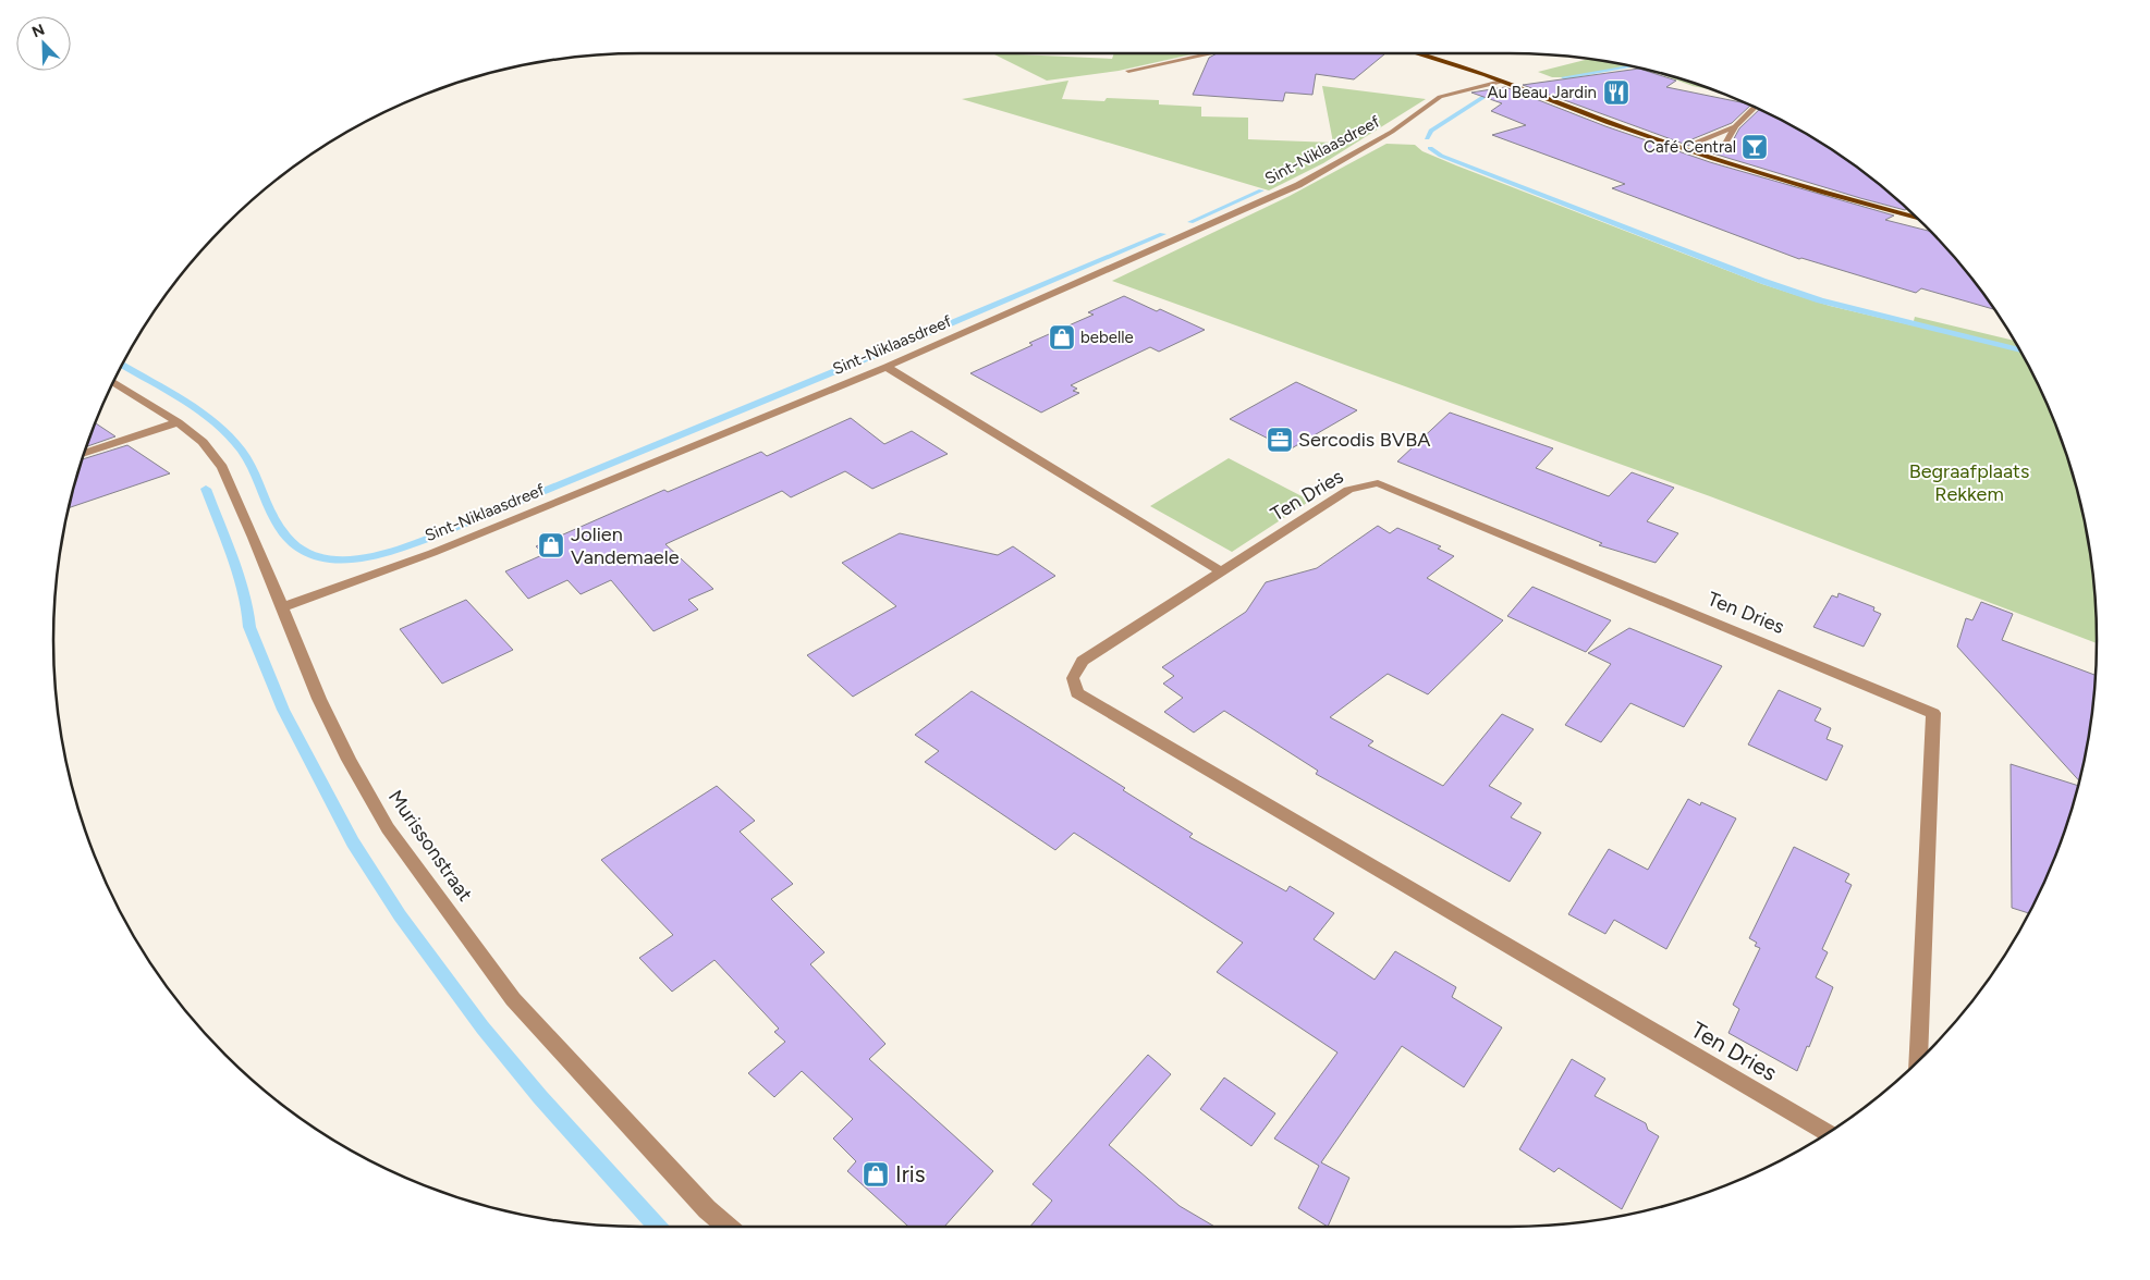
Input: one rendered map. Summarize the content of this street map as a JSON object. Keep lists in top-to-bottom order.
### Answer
{
  "streets": {
    "street": ["Sint-Niklaasdreef", "Ten Dries", "Murissonstraat"]
  },
  "crossings": [
    ["Sint-Niklaasdreef", "Murissonstraat"]
  ],
  "parks": ["Begraafplaats Rekkem"],
  "places": {
    "restaurant": ["Au Beau Jardin"],
    "bar": ["Café Central"],
    "shop": ["bebelle", "Jolien Vandemaele", "Iris"],
    "office": ["Sercodis BVBA"]
  },
  "north": "top left"
}
